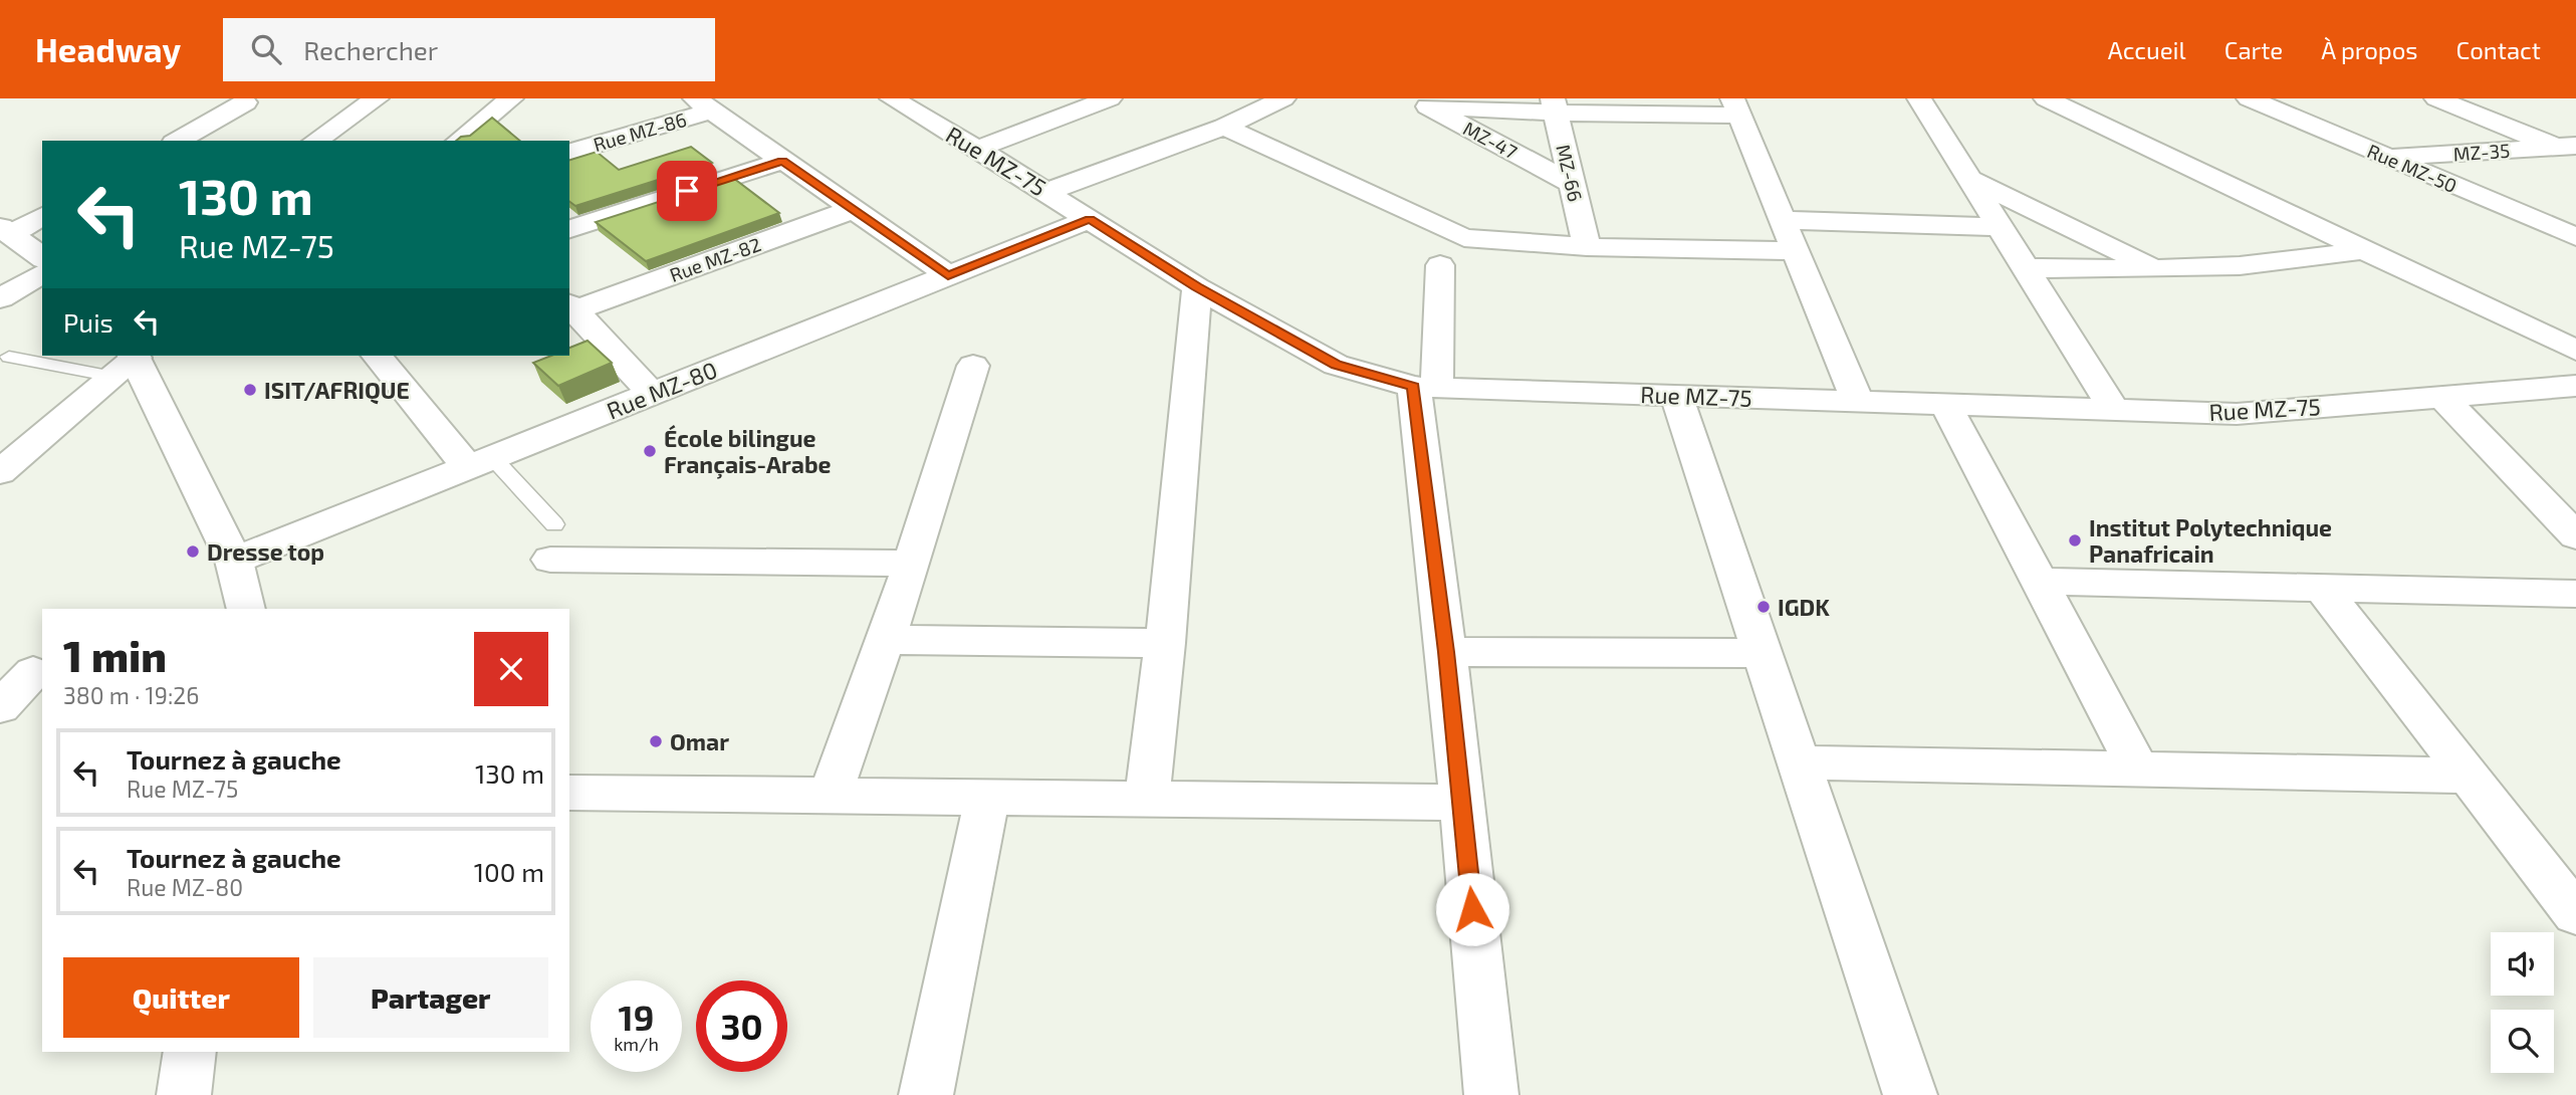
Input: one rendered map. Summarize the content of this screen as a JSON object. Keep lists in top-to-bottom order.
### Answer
{
  "streets": {
    "street": [
      "Rue MZ-86",
      "MZ-47",
      "MZ-35",
      "Rue MZ-75",
      "Rue MZ-50",
      "MZ-66",
      "Rue MZ-82",
      "Rue MZ-80"
    ]
  },
  "crossings": [
    ["MZ-47", "MZ-66"],
    ["MZ-35", "Rue MZ-50"],
    ["Rue MZ-75", "Rue MZ-80"]
  ],
  "places": [
    "ISIT/AFRIQUE",
    "École bilingue Français-Arabe",
    "Institut Polytechnique Panafricain",
    "Dresse top",
    "IGDK",
    "Omar"
  ],
  "page": {
    "header": "Headway",
    "search": "Rechercher",
    "nav": [
      "Accueil",
      "Carte",
      "À propos",
      "Contact"
    ],
    "turn": ["130 m", "Rue MZ-75"],
    "then": "Puis",
    "heading": ["1 min", "380 m · 19:26"],
    "list": [
      {
        "name": "Tournez à gauche",
        "note": "Rue MZ-75",
        "value": "130 m"
      },
      {
        "name": "Tournez à gauche",
        "note": "Rue MZ-80",
        "value": "100 m"
      }
    ],
    "buttons": ["Quitter", "Partager"],
    "speed": "19 km/h",
    "limit": "30"
  }
}
